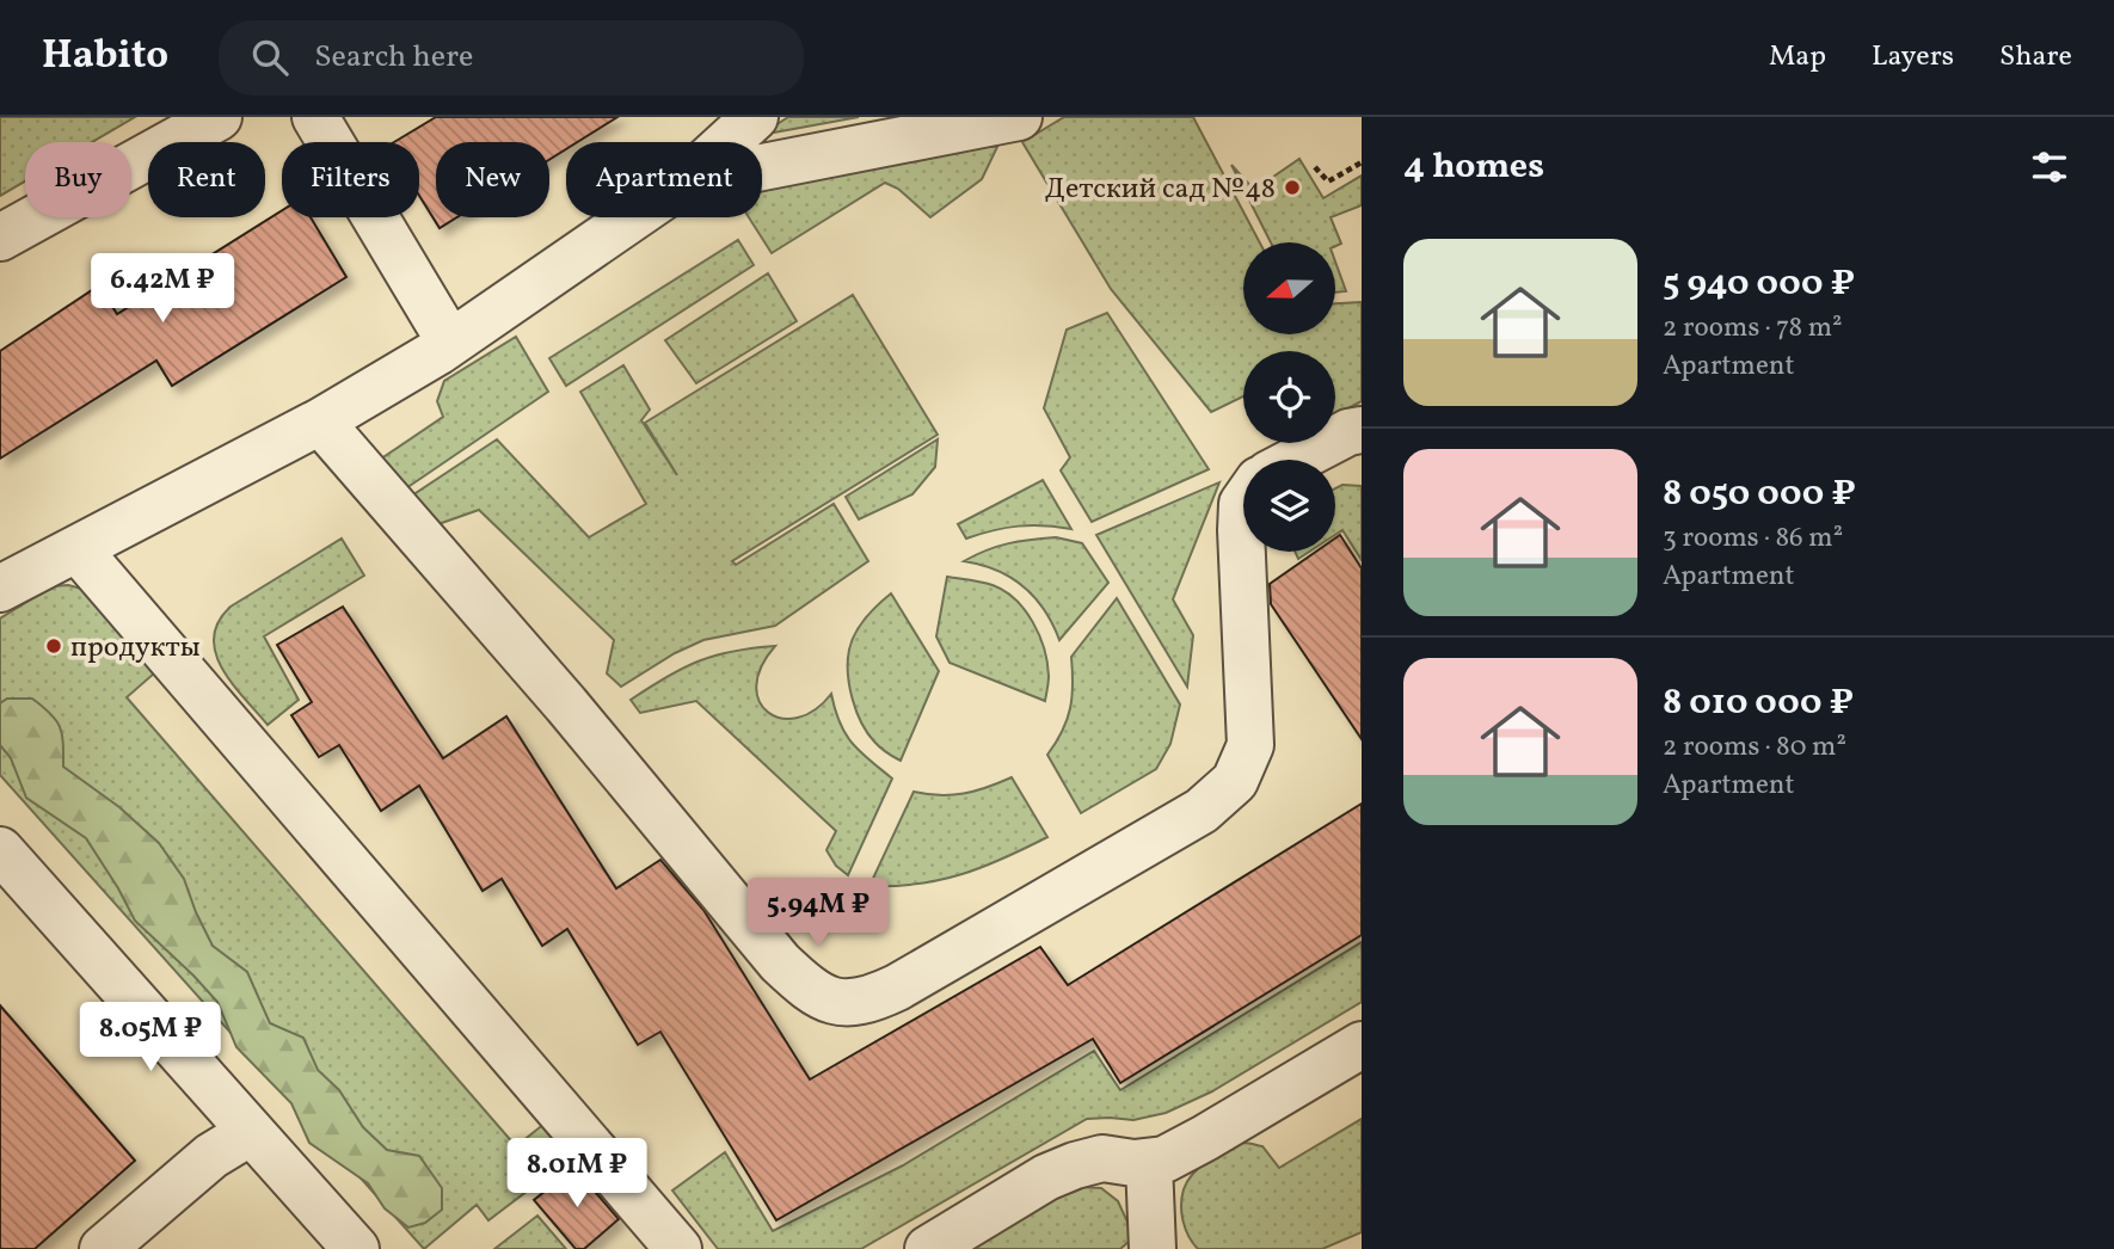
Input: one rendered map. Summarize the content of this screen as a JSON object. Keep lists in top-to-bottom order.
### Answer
{
  "places": ["Детский сад №48", "продукты"],
  "north": "left",
  "page": {
    "header": "Habito",
    "search": "Search here",
    "nav": ["Map", "Layers", "Share"],
    "heading": "4 homes",
    "chip": [
      "Buy",
      "Rent",
      "Filters",
      "New",
      "Apartment"
    ],
    "list": [
      {
        "name": "5 940 000 ₽",
        "note": "2 rooms · 78 m² · Apartment"
      },
      {
        "name": "8 050 000 ₽",
        "note": "3 rooms · 86 m² · Apartment"
      },
      {
        "name": "8 010 000 ₽",
        "note": "2 rooms · 80 m² · Apartment"
      }
    ],
    "price": [
      "6.42M ₽",
      "5.94M ₽",
      "8.05M ₽",
      "8.01M ₽"
    ]
  }
}
